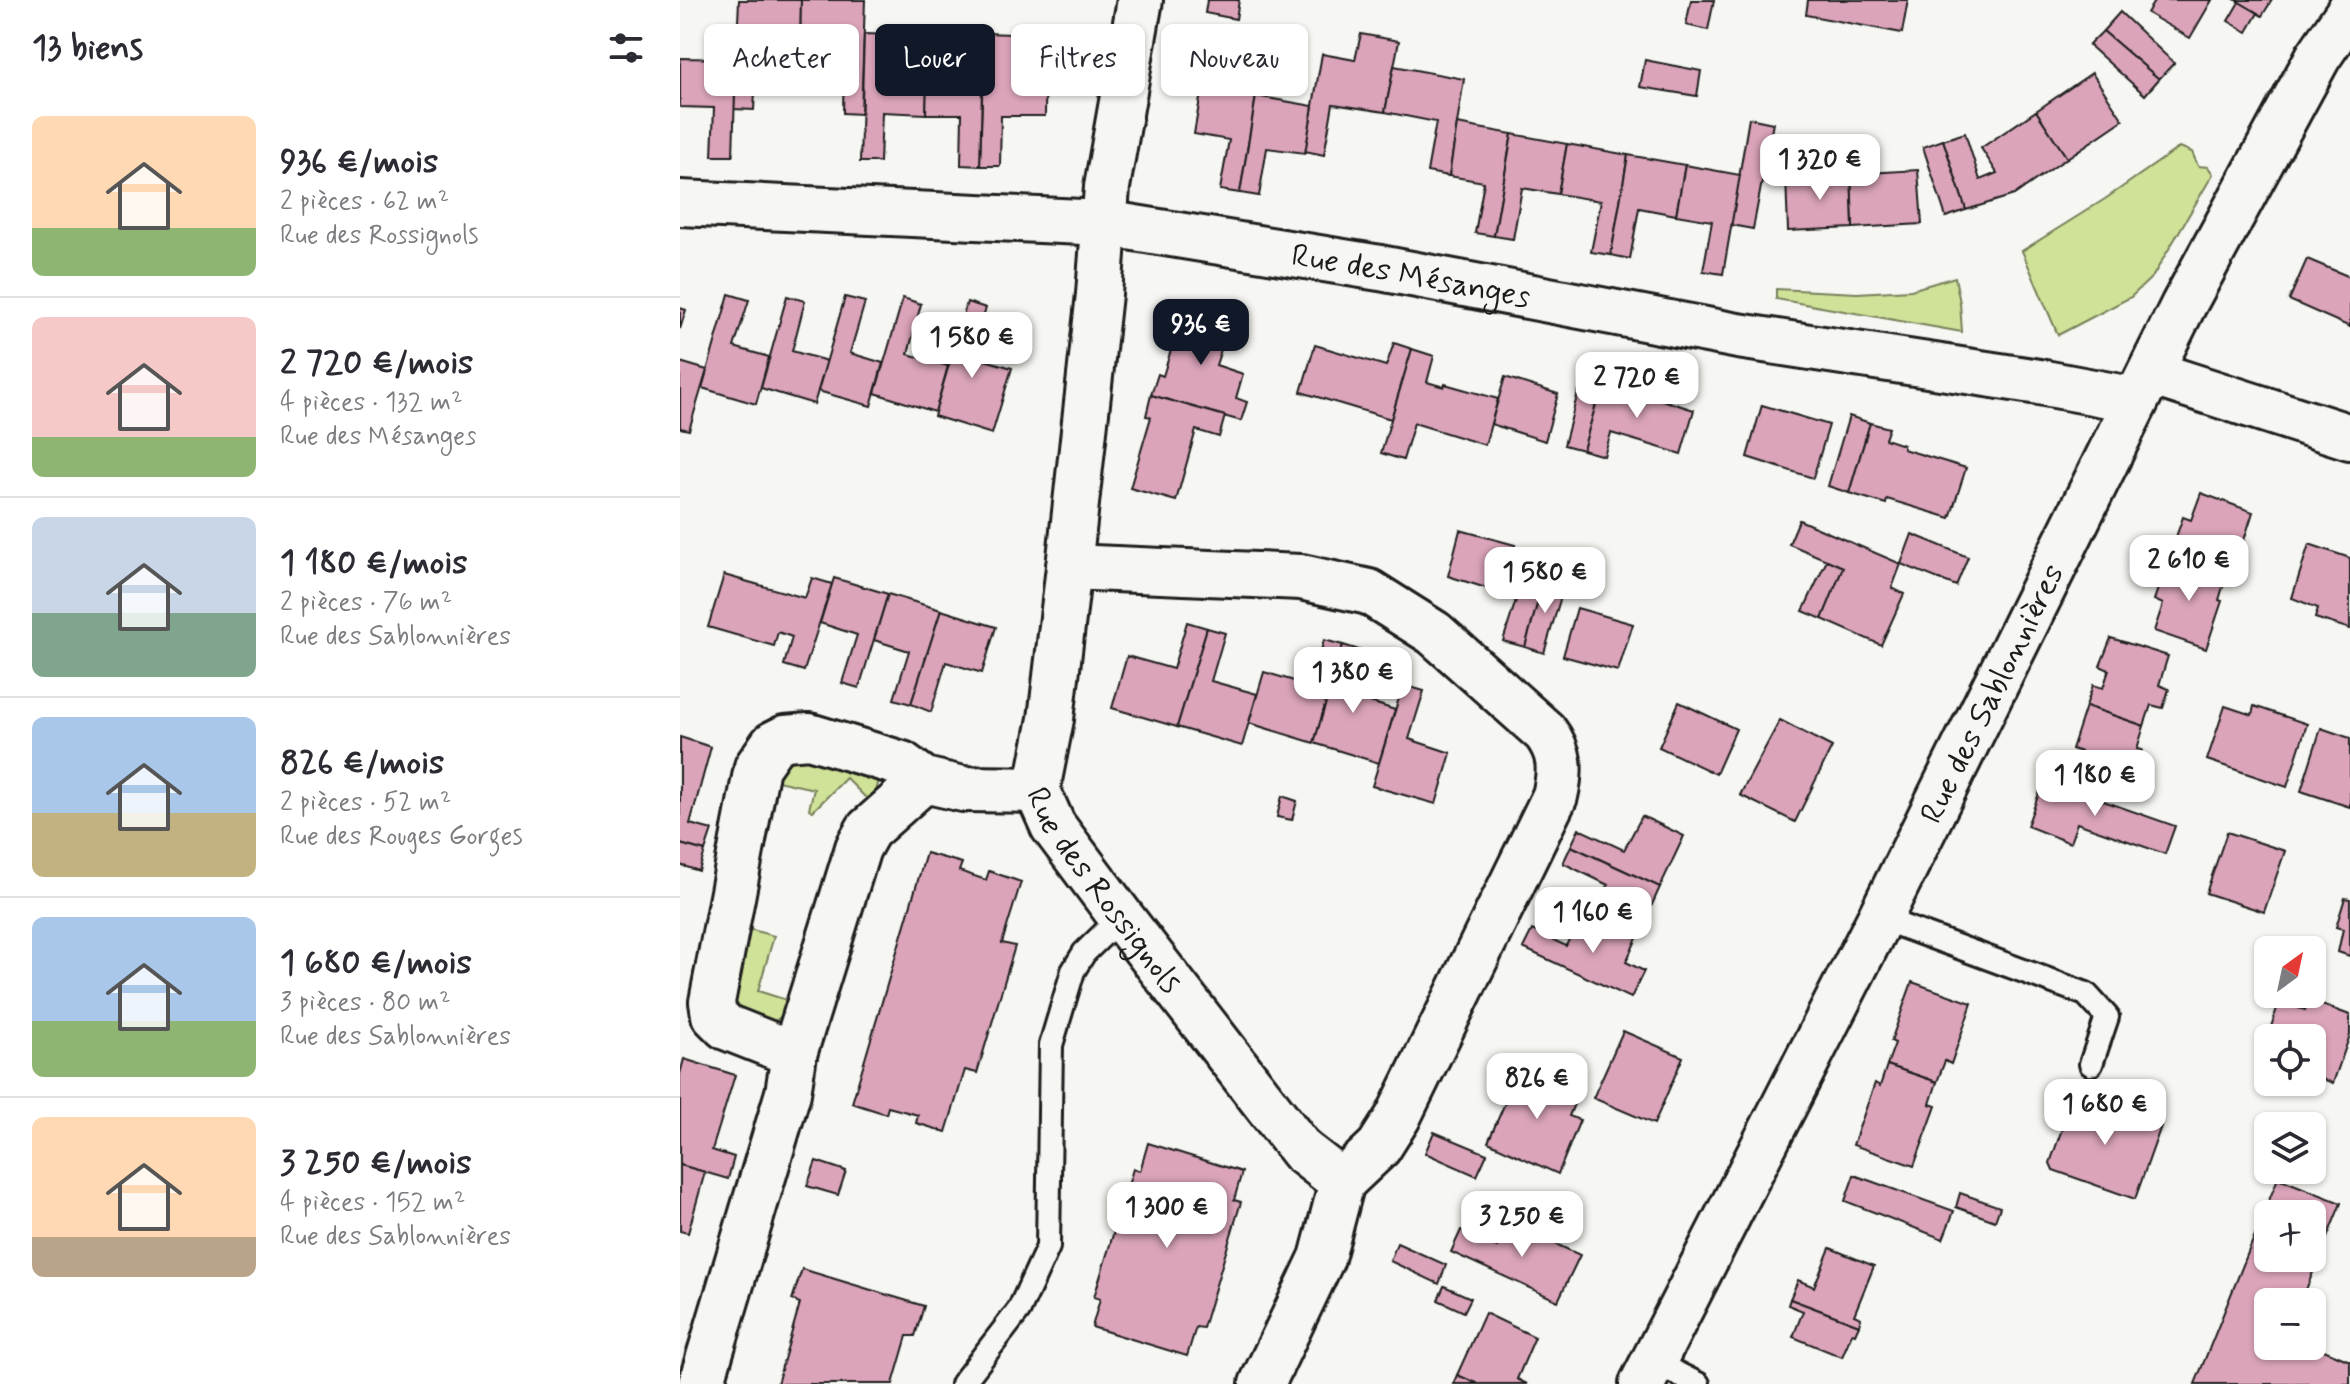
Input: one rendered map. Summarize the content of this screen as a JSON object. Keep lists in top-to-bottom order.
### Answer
{
  "streets": {
    "street": ["Rue des Mésanges", "Rue des Sablonnières", "Rue des Rossignols"]
  },
  "crossings": [
    ["Rue des Mésanges", "Rue des Sablonnières"],
    ["Rue des Mésanges", "Rue des Rossignols"]
  ],
  "north": "top right",
  "page": {
    "heading": "13 biens",
    "chip": [
      "Acheter",
      "Louer",
      "Filtres",
      "Nouveau"
    ],
    "list": [
      {
        "name": "936 €/mois",
        "note": "2 pièces · 62 m² · Rue des Rossignols"
      },
      {
        "name": "2 720 €/mois",
        "note": "4 pièces · 132 m² · Rue des Mésanges"
      },
      {
        "name": "1 180 €/mois",
        "note": "2 pièces · 76 m² · Rue des Sablonnières"
      },
      {
        "name": "826 €/mois",
        "note": "2 pièces · 52 m² · Rue des Rouges Gorges"
      },
      {
        "name": "1 680 €/mois",
        "note": "3 pièces · 80 m² · Rue des Sablonnières"
      },
      {
        "name": "3 250 €/mois",
        "note": "4 pièces · 152 m² · Rue des Sablonnières"
      }
    ],
    "price": [
      "1 320 €",
      "936 €",
      "1 580 €",
      "2 720 €",
      "2 610 €",
      "1 580 €",
      "1 380 €",
      "1 180 €",
      "1 160 €",
      "826 €",
      "1 680 €",
      "1 300 €",
      "3 250 €"
    ],
    "map_buttons": ["+", "−"]
  }
}
